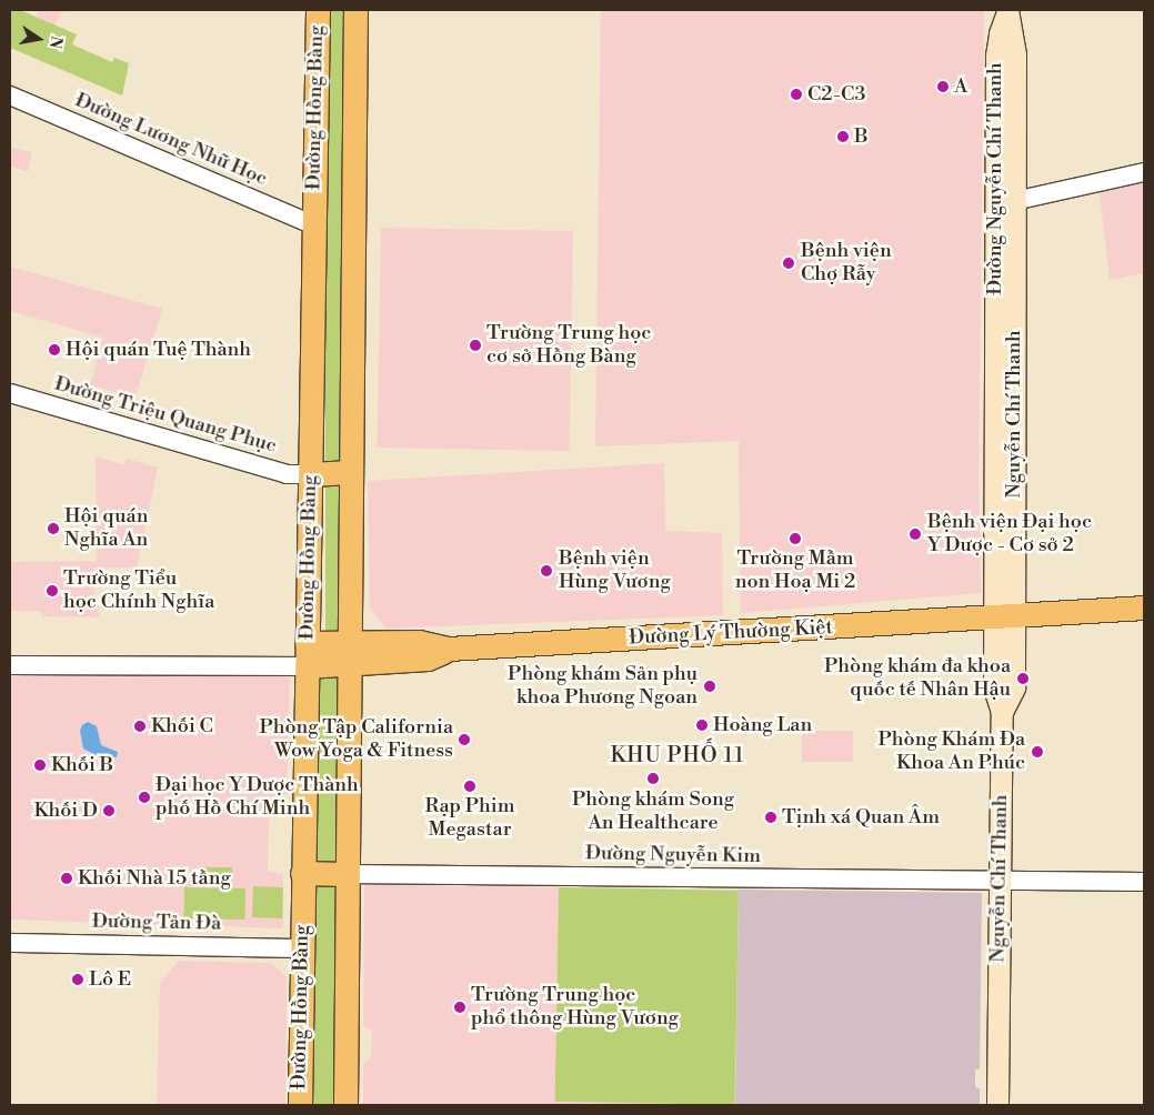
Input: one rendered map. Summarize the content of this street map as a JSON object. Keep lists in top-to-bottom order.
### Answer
{
  "streets": {
    "main road": [
      "Đường Hồng Bàng",
      "Đường Nguyễn Chí Thanh",
      "Nguyễn Chí Thanh",
      "Đường Lý Thường Kiệt"
    ],
    "street": [
      "Đường Lương Nhữ Học",
      "Đường Triệu Quang Phục",
      "Đường Nguyễn Kim",
      "Đường Tản Đà"
    ]
  },
  "crossings": [
    ["Đường Hồng Bàng", "Đường Lương Nhữ Học"],
    ["Đường Hồng Bàng", "Đường Triệu Quang Phục"],
    ["Đường Hồng Bàng", "Đường Lý Thường Kiệt"],
    ["Đường Hồng Bàng", "Đường Nguyễn Kim"],
    ["Đường Hồng Bàng", "Đường Tản Đà"],
    ["Đường Nguyễn Chí Thanh", "Nguyễn Chí Thanh"],
    ["Nguyễn Chí Thanh", "Đường Lý Thường Kiệt"],
    ["Nguyễn Chí Thanh", "Đường Nguyễn Kim"]
  ],
  "districts": ["KHU PHỐ 11"],
  "places": [
    "A",
    "C2-C3",
    "B",
    "Bệnh viện Chợ Rẫy",
    "Trường Trung học cơ sở Hồng Bàng",
    "Hội quán Tuệ Thành",
    "Hội quán Nghĩa An",
    "Bệnh viện Đại học Y Dược - Cơ sở 2",
    "Trường Mầm non Hoạ Mi 2",
    "Bệnh viện Hùng Vương",
    "Trường Tiểu học Chính Nghĩa",
    "Phòng khám đa khoa quốc tế Nhân Hậu",
    "Phòng khám Sản phụ khoa Phương Ngoan",
    "Hoàng Lan",
    "Khối C",
    "Phòng Tập California Wow Yoga & Fitness",
    "Phòng Khám Đa Khoa An Phúc",
    "Khối B",
    "Phòng khám Song An Healthcare",
    "Rạp Phim Megastar",
    "Đại học Y Dược Thành phố Hồ Chí Minh",
    "Khối D",
    "Tịnh xá Quan Âm",
    "Khối Nhà 15 tầng",
    "Lô E",
    "Trường Trung học phổ thông Hùng Vương"
  ],
  "north": "right"
}
